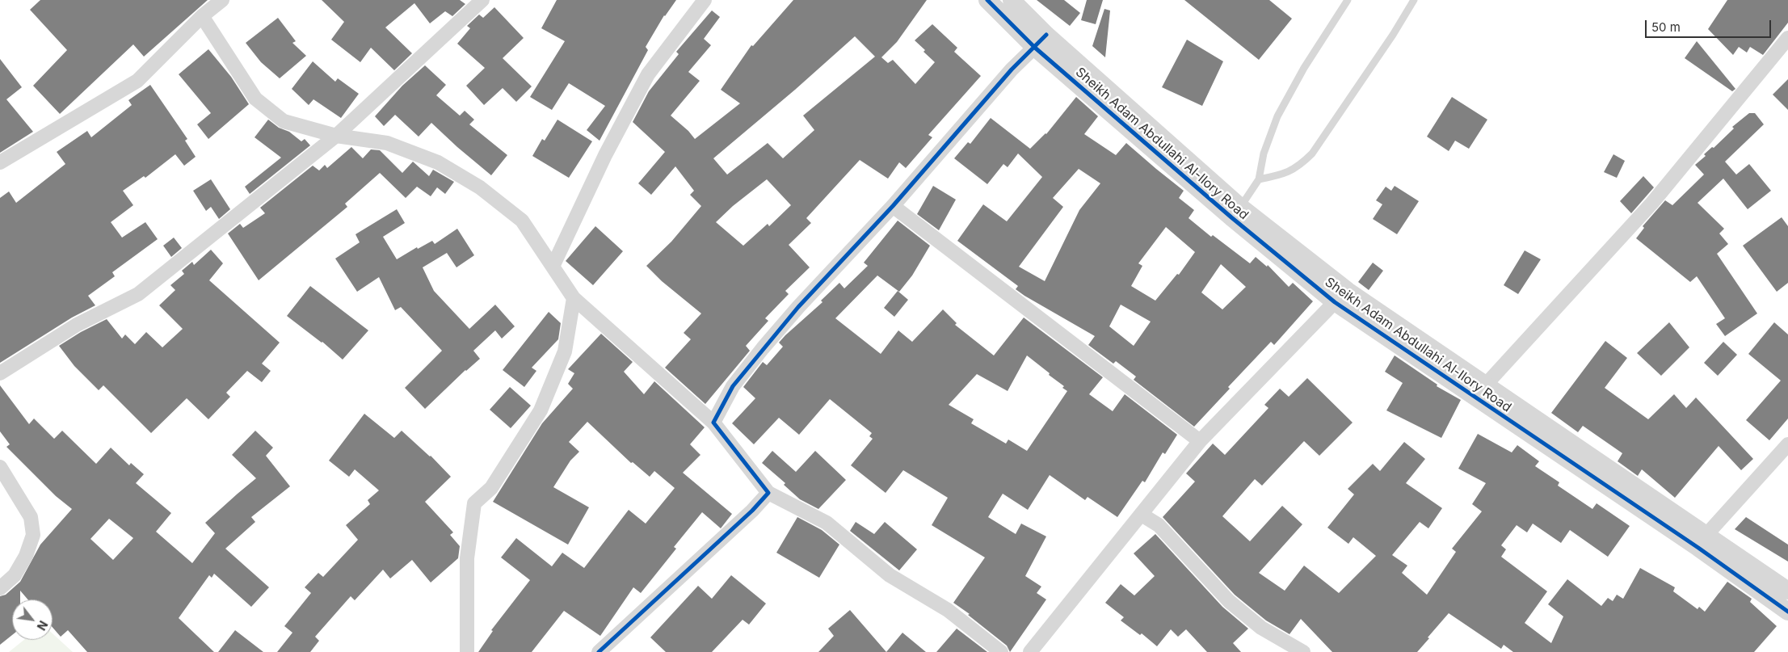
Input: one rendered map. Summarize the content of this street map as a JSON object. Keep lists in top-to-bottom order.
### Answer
{
  "streets": {
    "street": ["Sheikh Adam Abdullahi Al-Ilory Road"]
  },
  "scale_bar": "50 m",
  "north": "bottom right"
}
